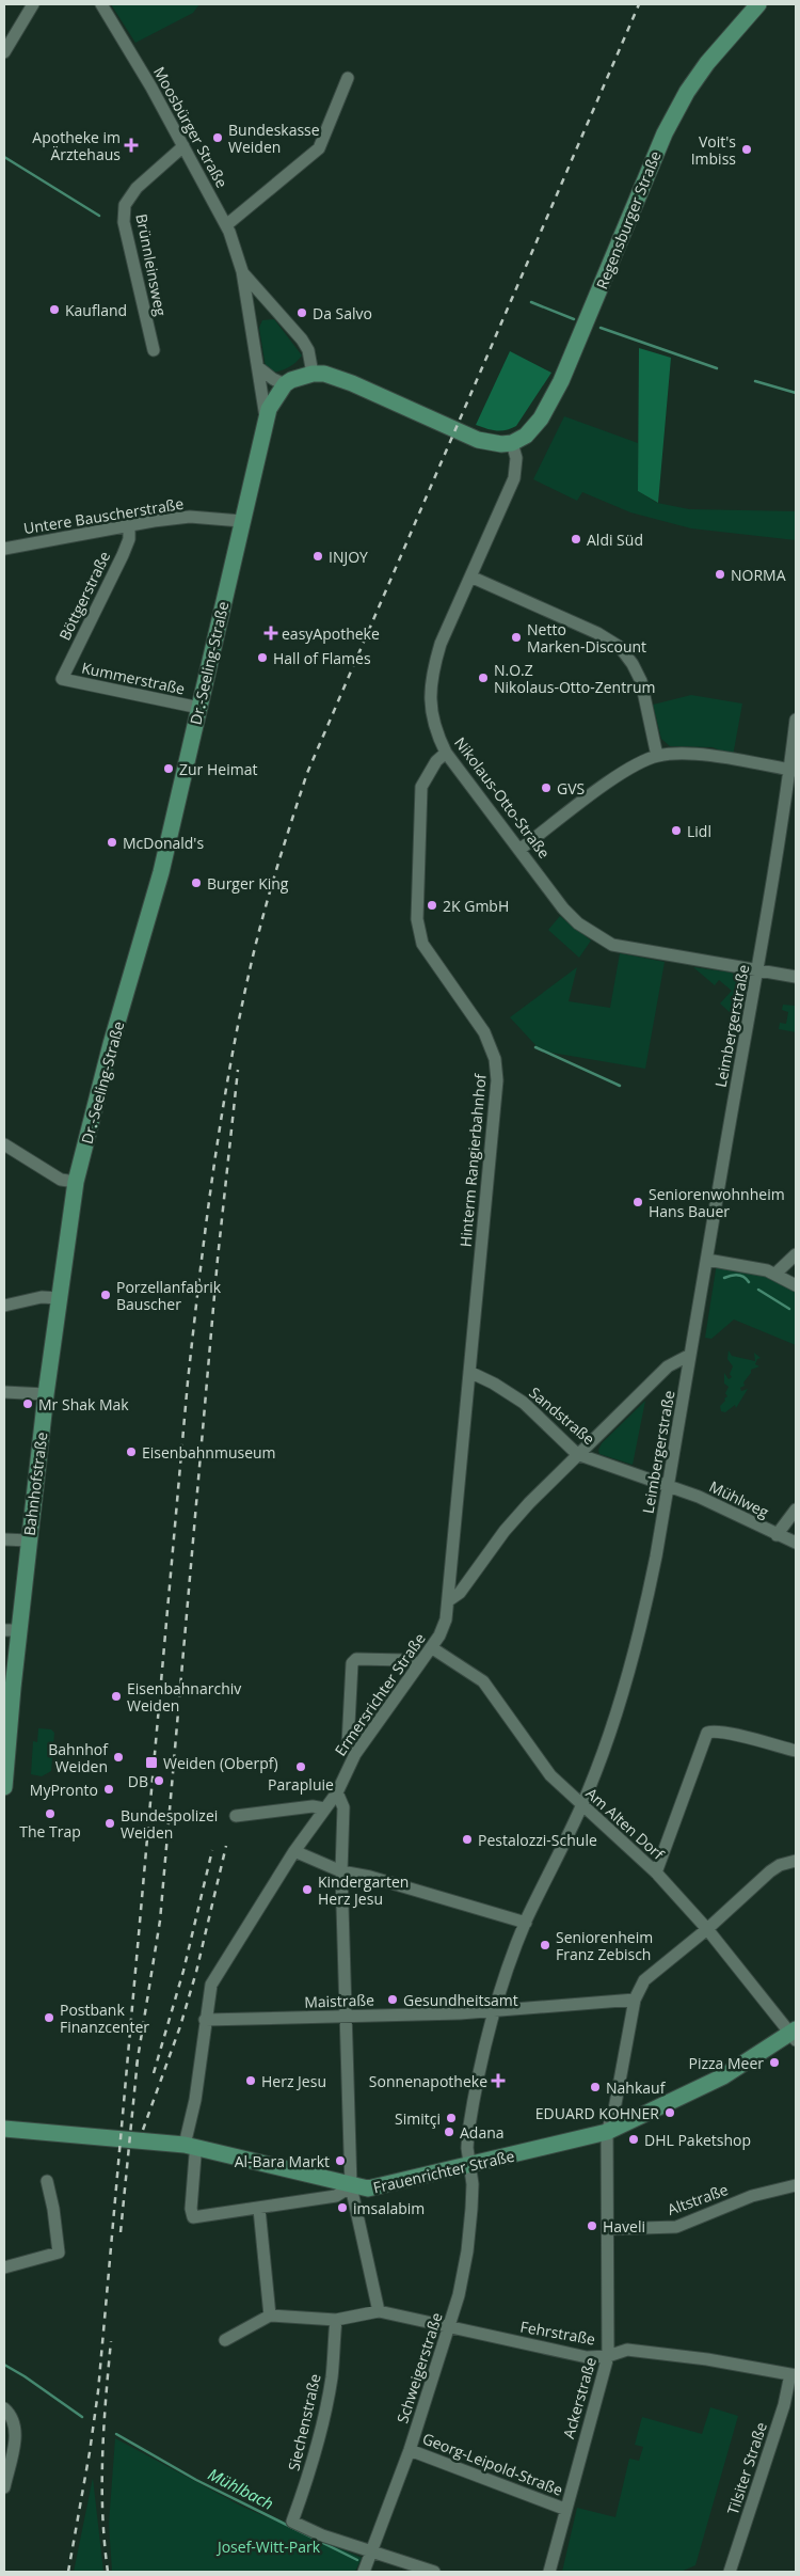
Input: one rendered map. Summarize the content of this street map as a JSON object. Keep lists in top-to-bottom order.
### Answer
{
  "streets": {
    "main road": [
      "Regensburger Straße",
      "Dr.-Seeling-Straße",
      "Bahnhofstraße",
      "Frauenrichter Straße"
    ],
    "street": [
      "Moosbürger Straße",
      "Brünnleinsweg",
      "Untere Bauscherstraße",
      "Böttgerstraße",
      "Kummerstraße",
      "Nikolaus-Otto-Straße",
      "Leimbergerstraße",
      "Hinterm Rangierbahnhof",
      "Sandstraße",
      "Mühlweg",
      "Ermersrichter Straße",
      "Am Alten Dorf",
      "Maistraße",
      "Altstraße",
      "Fehrstraße",
      "Schweigerstraße",
      "Ackerstraße",
      "Siechenstraße",
      "Georg-Leipold-Straße",
      "Tilsiter Straße"
    ]
  },
  "crossings": [
    ["Moosbürger Straße", "Brünnleinsweg"],
    ["Moosbürger Straße", "Dr.-Seeling-Straße"],
    ["Regensburger Straße", "Nikolaus-Otto-Straße"],
    ["Untere Bauscherstraße", "Böttgerstraße"],
    ["Untere Bauscherstraße", "Dr.-Seeling-Straße"],
    ["Böttgerstraße", "Kummerstraße"],
    ["Dr.-Seeling-Straße", "Kummerstraße"],
    ["Dr.-Seeling-Straße", "Bahnhofstraße"],
    ["Nikolaus-Otto-Straße", "Leimbergerstraße"],
    ["Nikolaus-Otto-Straße", "Hinterm Rangierbahnhof"],
    ["Leimbergerstraße", "Sandstraße"],
    ["Leimbergerstraße", "Mühlweg"],
    ["Leimbergerstraße", "Ermersrichter Straße"],
    ["Leimbergerstraße", "Am Alten Dorf"],
    ["Leimbergerstraße", "Maistraße"],
    ["Leimbergerstraße", "Frauenrichter Straße"],
    ["Leimbergerstraße", "Schweigerstraße"],
    ["Hinterm Rangierbahnhof", "Sandstraße"],
    ["Hinterm Rangierbahnhof", "Ermersrichter Straße"],
    ["Sandstraße", "Mühlweg"],
    ["Sandstraße", "Ermersrichter Straße"],
    ["Ermersrichter Straße", "Am Alten Dorf"],
    ["Ermersrichter Straße", "Maistraße"],
    ["Ermersrichter Straße", "Frauenrichter Straße"],
    ["Am Alten Dorf", "Frauenrichter Straße"],
    ["Maistraße", "Ackerstraße"],
    ["Frauenrichter Straße", "Schweigerstraße"],
    ["Frauenrichter Straße", "Ackerstraße"],
    ["Altstraße", "Ackerstraße"],
    ["Fehrstraße", "Schweigerstraße"],
    ["Fehrstraße", "Ackerstraße"],
    ["Fehrstraße", "Tilsiter Straße"],
    ["Schweigerstraße", "Siechenstraße"],
    ["Schweigerstraße", "Georg-Leipold-Straße"],
    ["Ackerstraße", "Georg-Leipold-Straße"]
  ],
  "water": ["Mühlbach"],
  "parks": ["Josef-Witt-Park"],
  "places": {
    "other": [
      "Bundeskasse Weiden",
      "Voit's Imbiss",
      "Kaufland",
      "Da Salvo",
      "Aldi Süd",
      "INJOY",
      "NORMA",
      "Netto Marken-Discount",
      "Hall of Flames",
      "N.O.Z Nikolaus-Otto-Zentrum",
      "Zur Heimat",
      "GVS",
      "Lidl",
      "McDonald's",
      "Burger King",
      "2K GmbH",
      "Seniorenwohnheim Hans Bauer",
      "Porzellanfabrik Bauscher",
      "Mr Shak Mak",
      "Eisenbahnmuseum",
      "Eisenbahnarchiv Weiden",
      "Bahnhof Weiden",
      "Parapluie",
      "DB",
      "MyPronto",
      "The Trap",
      "Bundespolizei Weiden",
      "Pestalozzi-Schule",
      "Kindergarten Herz Jesu",
      "Seniorenheim Franz Zebisch",
      "Gesundheitsamt",
      "Postbank Finanzcenter",
      "Pizza Meer",
      "Herz Jesu",
      "Nahkauf",
      "EDUARD KOHNER",
      "Simitçi",
      "Adana",
      "DHL Paketshop",
      "Al-Bara Markt",
      "imsalabim",
      "Haveli"
    ],
    "health": ["Apotheke im Ärztehaus", "easyApotheke", "Sonnenapotheke"],
    "transit": ["Weiden (Oberpf)"]
  }
}
